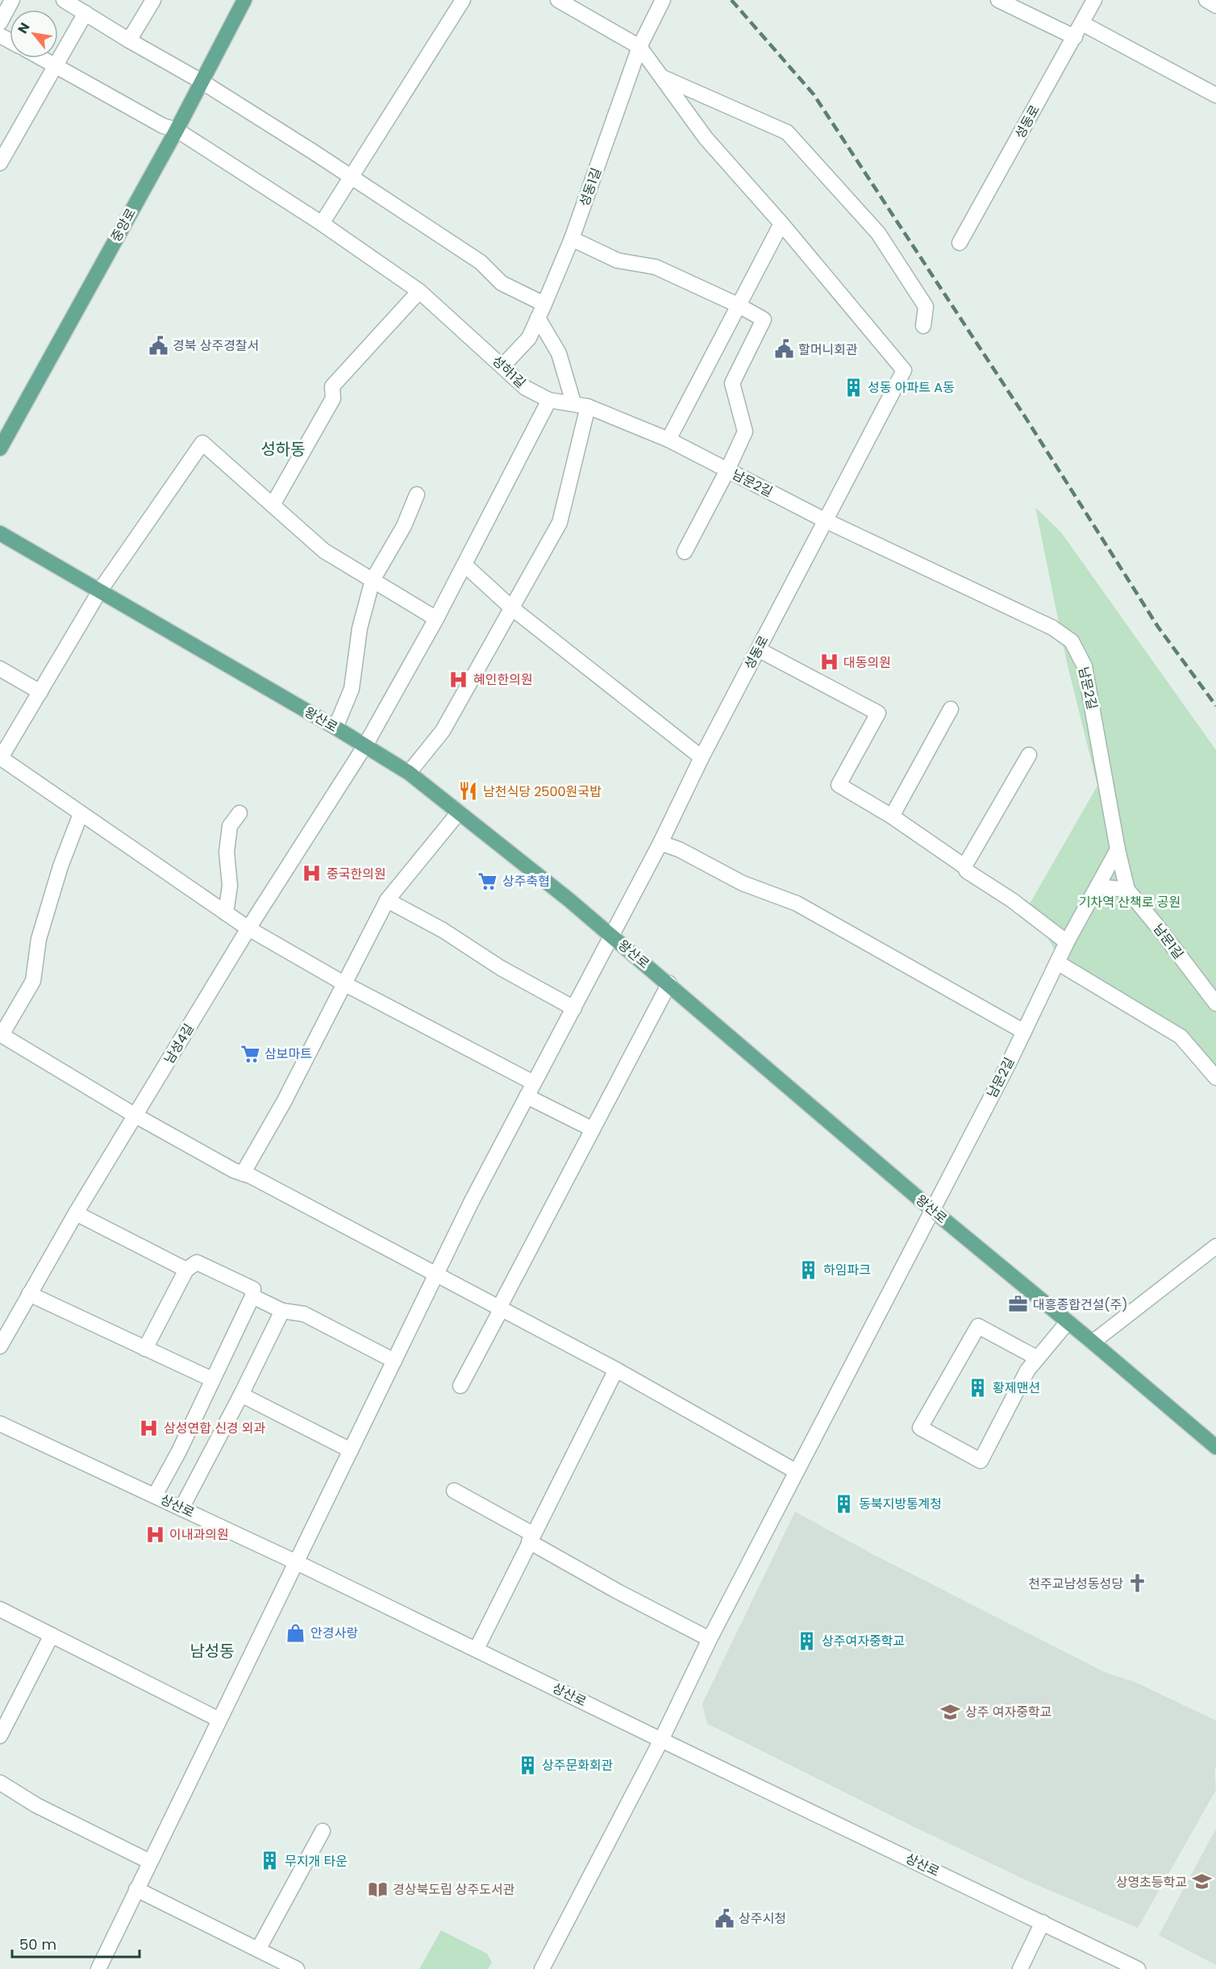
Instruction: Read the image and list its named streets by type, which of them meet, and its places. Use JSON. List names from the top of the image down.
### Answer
{
  "streets": {
    "main road": ["중앙로", "왕산로"],
    "street": [
      "성동로",
      "성동1길",
      "성하1길",
      "남문2길",
      "남문1길",
      "남성4길",
      "상산로"
    ]
  },
  "crossings": [
    ["성동로", "남문2길"],
    ["성동로", "왕산로"],
    ["성동로", "상산로"],
    ["성동1길", "성하1길"],
    ["중앙로", "성하1길"],
    ["성하1길", "남문2길"],
    ["남문2길", "왕산로"],
    ["남문2길", "남문1길"],
    ["남문2길", "상산로"],
    ["왕산로", "남성4길"]
  ],
  "districts": ["성하동", "남성동"],
  "parks": ["기차역 산책로 공원"],
  "places": {
    "public building": ["경북 상주경찰서", "할머니회관", "상주시청"],
    "building": [
      "성동 아파트 A동",
      "하임파크",
      "황제맨션",
      "동북지방통계청",
      "상주여자중학교",
      "상주문화회관",
      "무지개 타운"
    ],
    "hospital": [
      "대동의원",
      "혜인한의원",
      "중국한의원",
      "삼성연합 신경 외과",
      "이내과의원"
    ],
    "restaurant": ["남천식당 2500원국밥"],
    "supermarket": ["상주축협", "삼보마트"],
    "office": ["대흥종합건설(주)"],
    "church": ["천주교남성동성당"],
    "shop": ["안경사랑"],
    "school or university": ["상주 여자중학교", "상영초등학교"],
    "library": ["경상북도립 상주도서관"]
  },
  "scale_bar": "50 m",
  "north": "top left"
}
